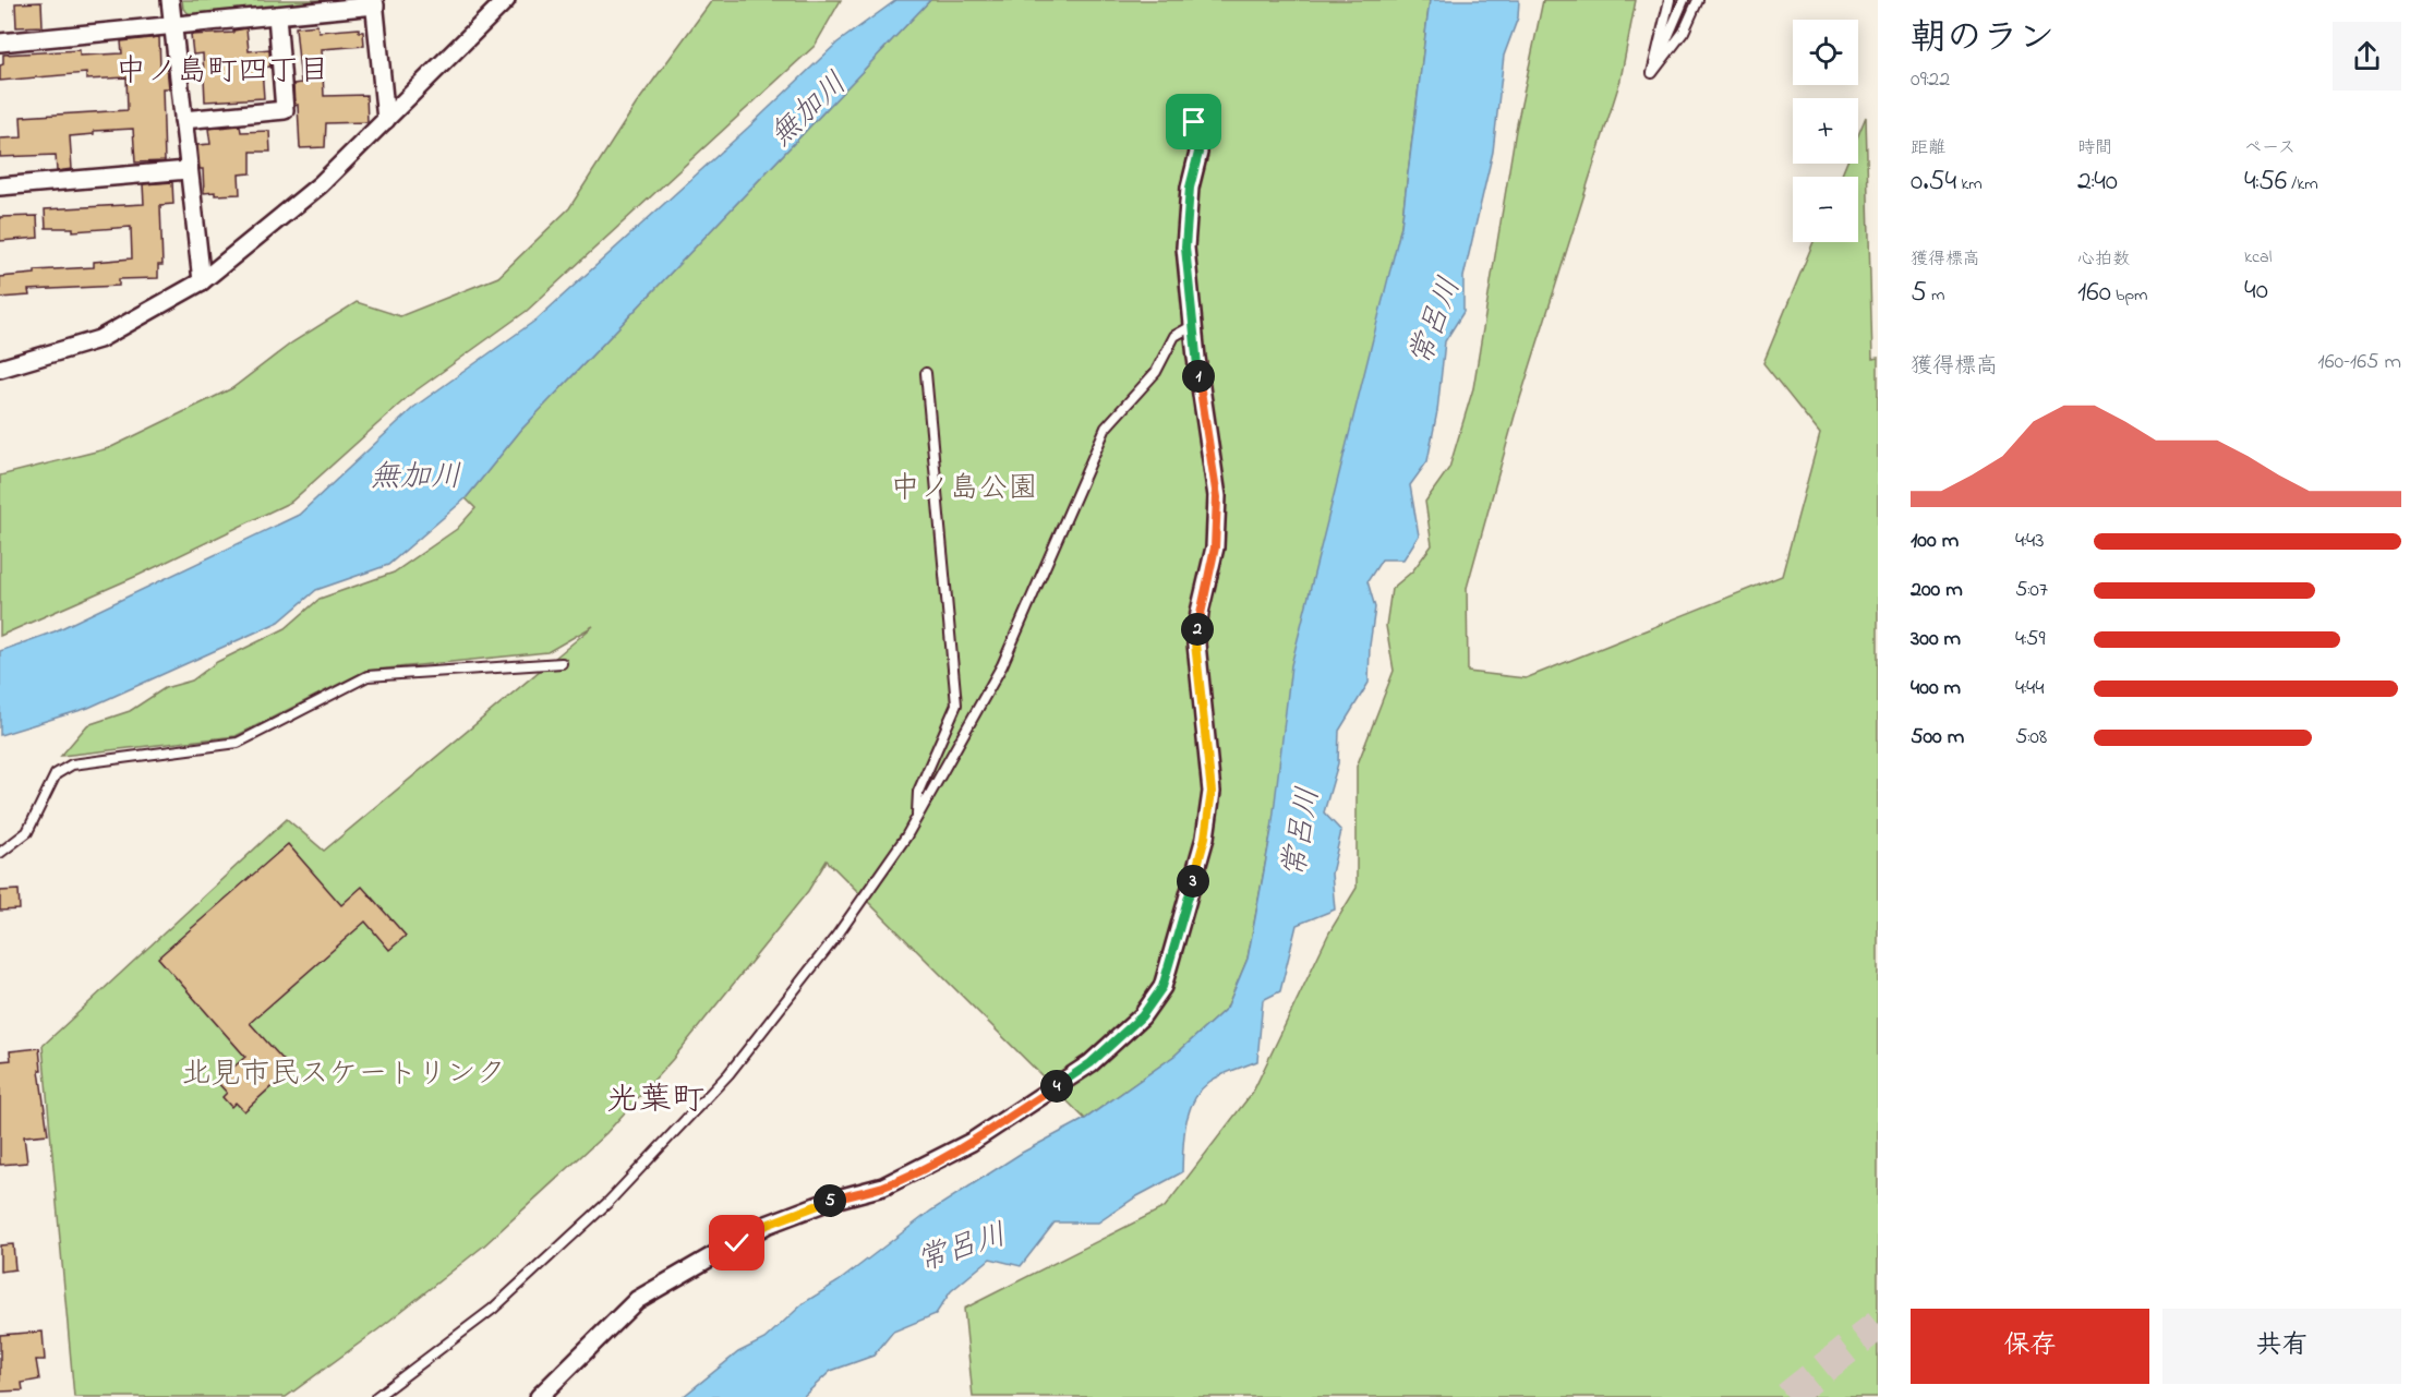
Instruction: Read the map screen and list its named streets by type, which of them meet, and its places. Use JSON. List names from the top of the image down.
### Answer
{
  "districts": ["中ノ島町四丁目", "光葉町"],
  "water": ["無加川", "常呂川"],
  "parks": ["中ノ島公園", "北見市民スケートリンク"],
  "page": {
    "heading": ["朝のラン", "09:22"],
    "map_buttons": ["+", "−"],
    "stats": [
      ["距離", "0.54 km"],
      ["時間", "2:40"],
      ["ペース", "4:56 /km"],
      ["獲得標高", "5 m"],
      ["心拍数", "160 bpm"],
      ["kcal", "40"]
    ],
    "chart": ["獲得標高", "160–165 m"],
    "pins": [
      "1",
      "2",
      "3",
      "4",
      "5"
    ],
    "list": [
      {
        "name": "100 m",
        "note": "4:43"
      },
      {
        "name": "200 m",
        "note": "5:07"
      },
      {
        "name": "300 m",
        "note": "4:59"
      },
      {
        "name": "400 m",
        "note": "4:44"
      },
      {
        "name": "500 m",
        "note": "5:08"
      }
    ],
    "buttons": ["保存", "共有"]
  }
}
